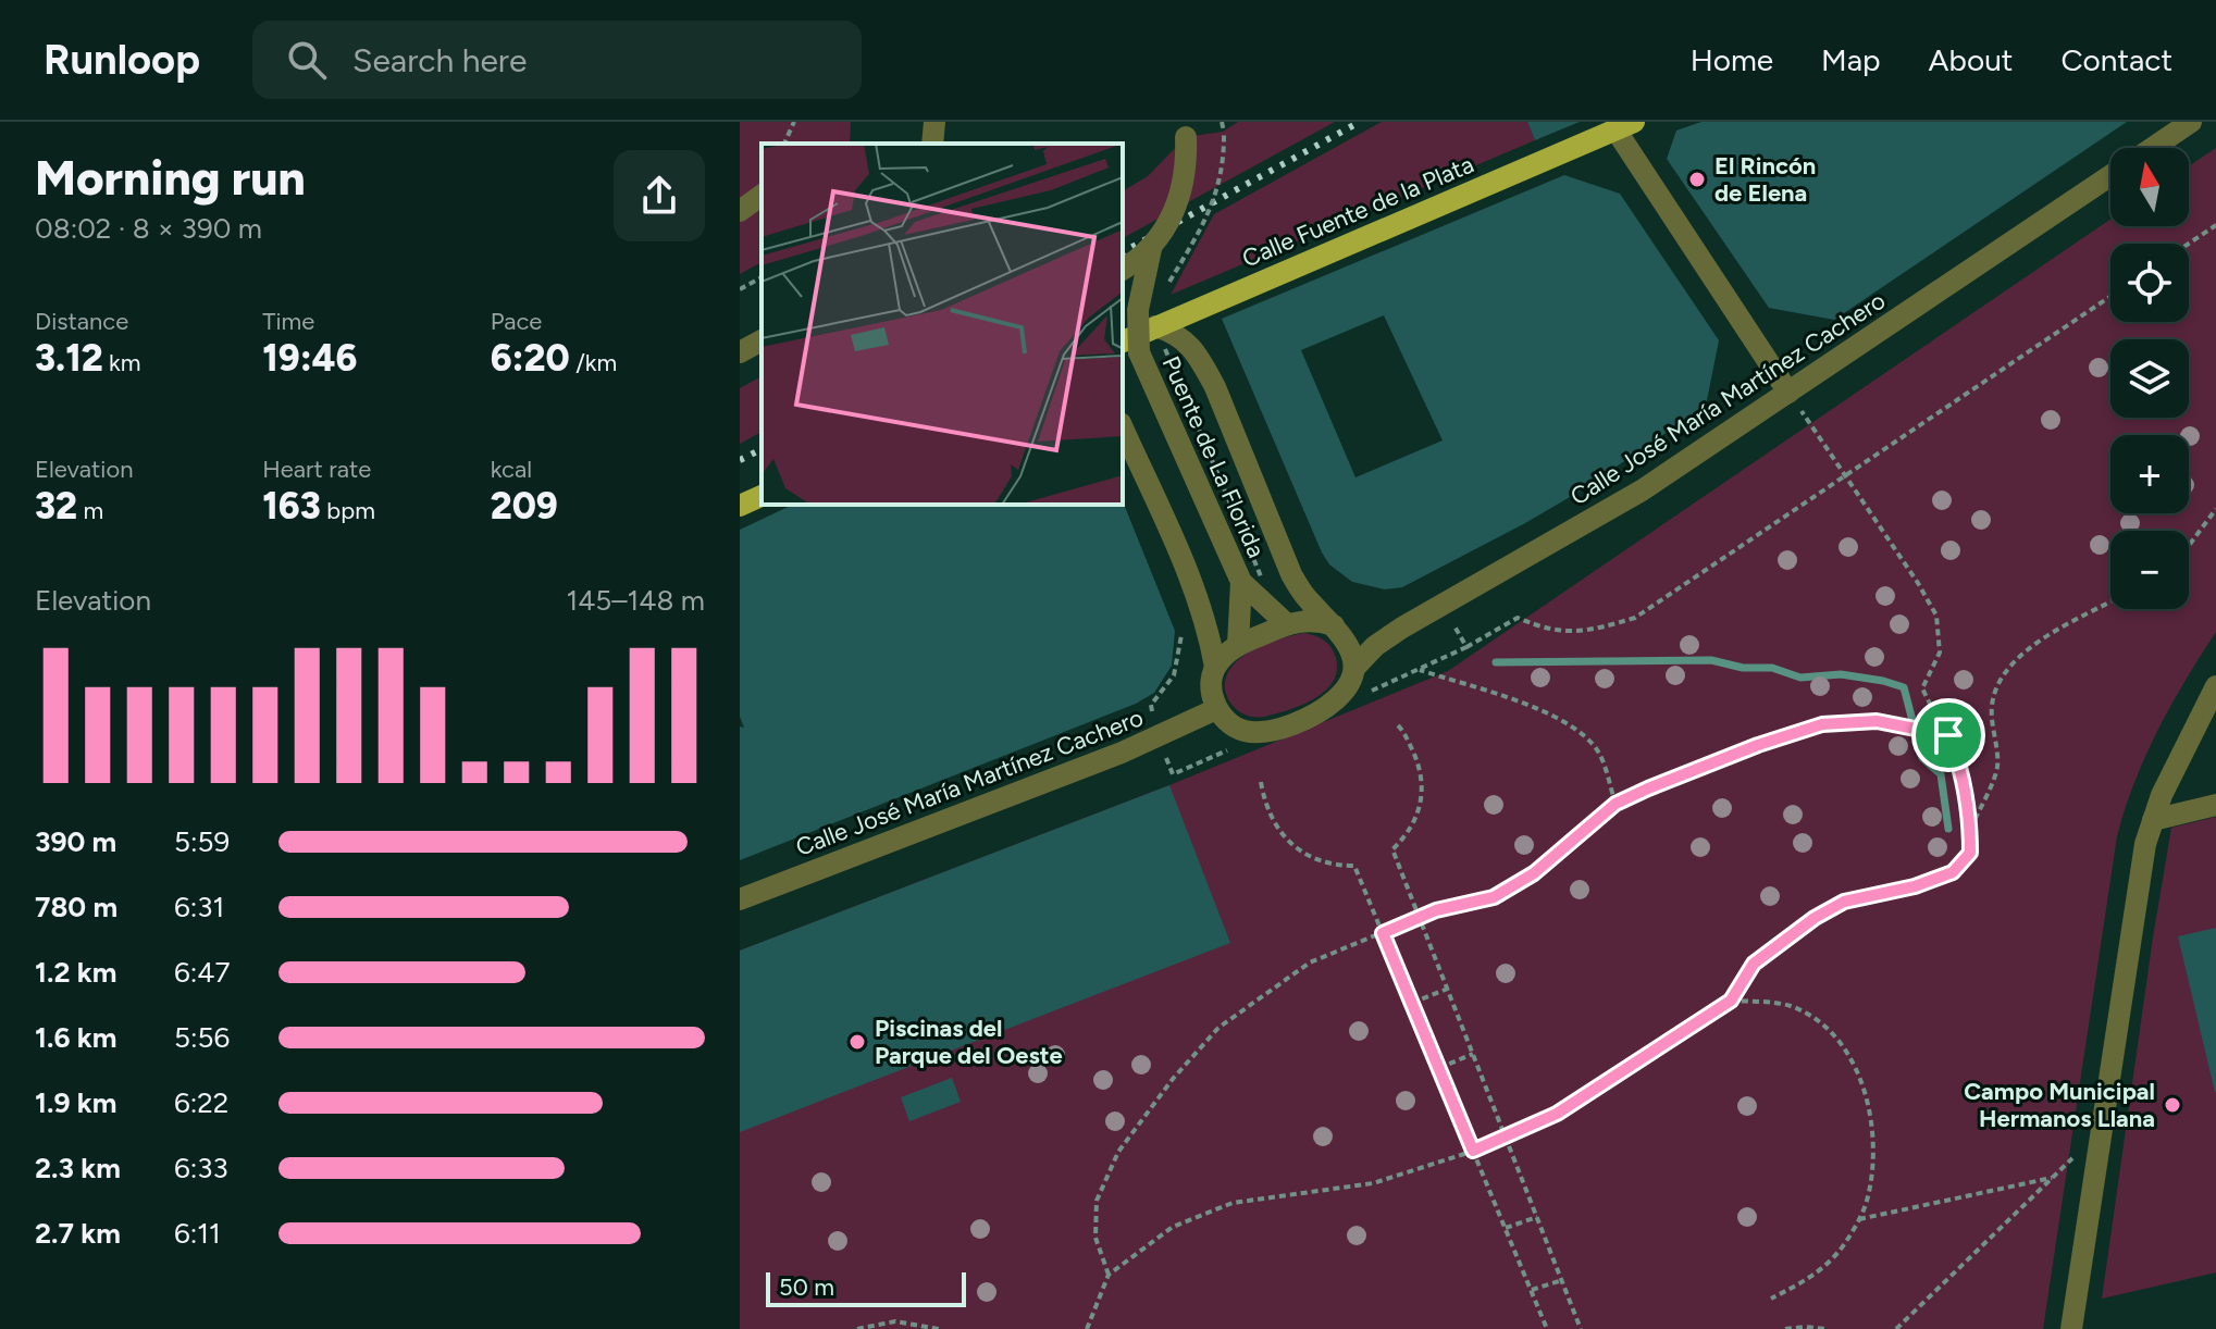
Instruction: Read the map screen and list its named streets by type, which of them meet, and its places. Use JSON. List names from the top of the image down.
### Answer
{
  "streets": {
    "main road": ["Calle Fuente de la Plata"],
    "street": ["Calle José María Martínez Cachero", "Puente de La Florida"]
  },
  "crossings": [
    ["Calle Fuente de la Plata", "Puente de La Florida"],
    ["Calle José María Martínez Cachero", "Puente de La Florida"]
  ],
  "places": ["El Rincón de Elena", "Piscinas del Parque del Oeste", "Campo Municipal Hermanos Llana"],
  "scale_bar": "50 m",
  "north": "top",
  "page": {
    "header": "Runloop",
    "search": "Search here",
    "nav": [
      "Home",
      "Map",
      "About",
      "Contact"
    ],
    "heading": ["Morning run", "08:02 · 8 × 390 m"],
    "map_buttons": ["+", "−"],
    "stats": [
      ["Distance", "3.12 km"],
      ["Time", "19:46"],
      ["Pace", "6:20 /km"],
      ["Elevation", "32 m"],
      ["Heart rate", "163 bpm"],
      ["kcal", "209"]
    ],
    "chart": ["Elevation", "145–148 m"],
    "list": [
      {
        "name": "390 m",
        "note": "5:59"
      },
      {
        "name": "780 m",
        "note": "6:31"
      },
      {
        "name": "1.2 km",
        "note": "6:47"
      },
      {
        "name": "1.6 km",
        "note": "5:56"
      },
      {
        "name": "1.9 km",
        "note": "6:22"
      },
      {
        "name": "2.3 km",
        "note": "6:33"
      },
      {
        "name": "2.7 km",
        "note": "6:11"
      }
    ],
    "scale": "50 m"
  }
}
